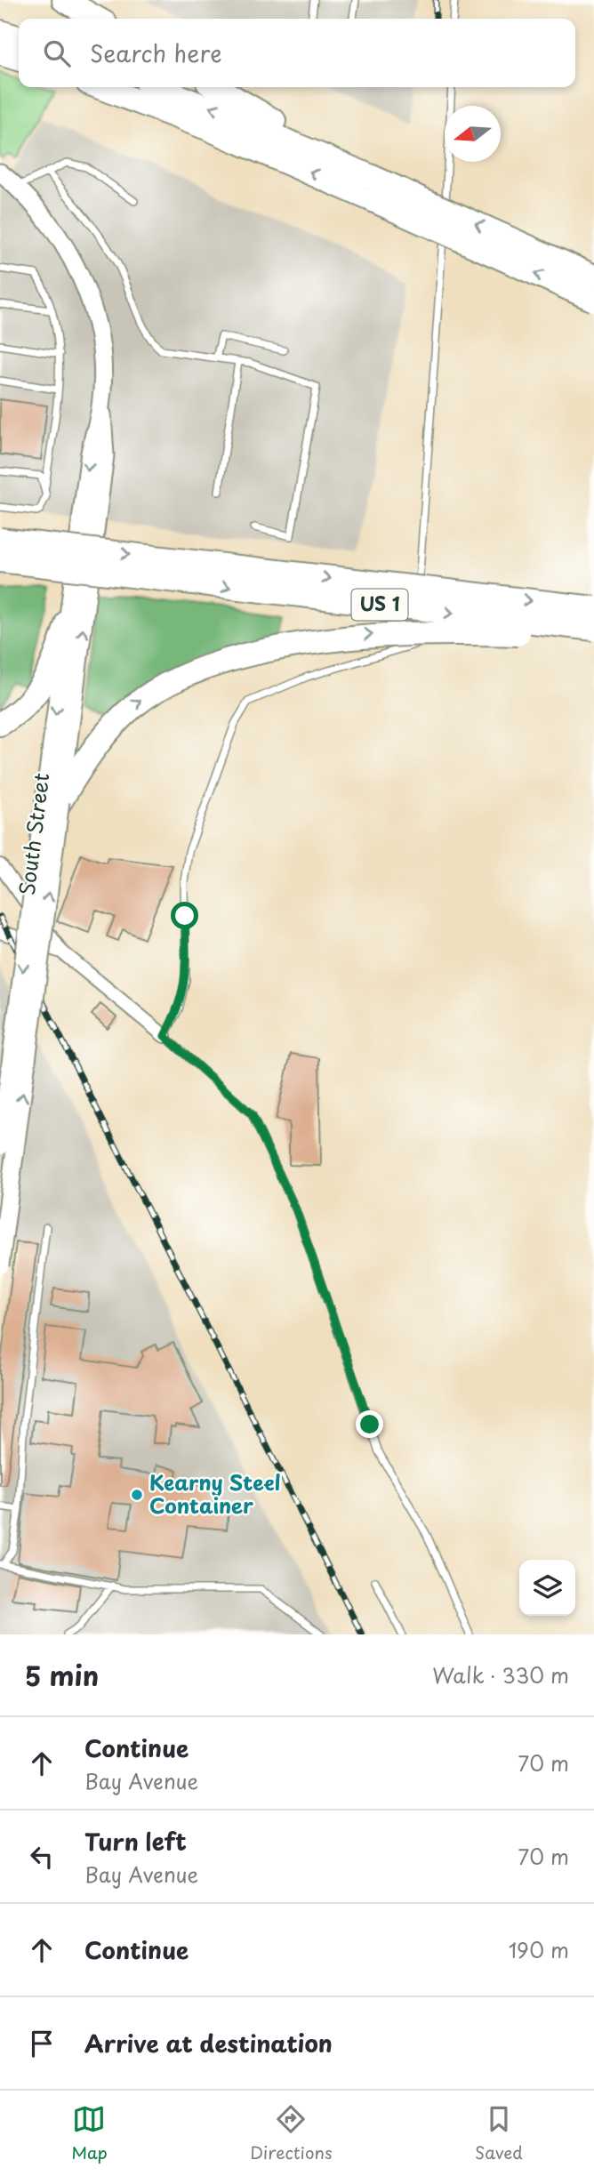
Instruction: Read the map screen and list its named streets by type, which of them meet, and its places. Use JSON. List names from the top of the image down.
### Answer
{
  "streets": {
    "highway": ["US 1"],
    "main road": ["South Street"]
  },
  "places": ["Kearny Steel Container"],
  "north": "left",
  "page": {
    "search": "Search here",
    "heading": ["5 min", "Walk · 330 m"],
    "list": [
      ["Continue", "Bay Avenue", "70 m"],
      ["Turn left", "Bay Avenue", "70 m"],
      ["Continue", "190 m"],
      "Arrive at destination"
    ],
    "nav": ["Map", "Directions", "Saved"]
  }
}
